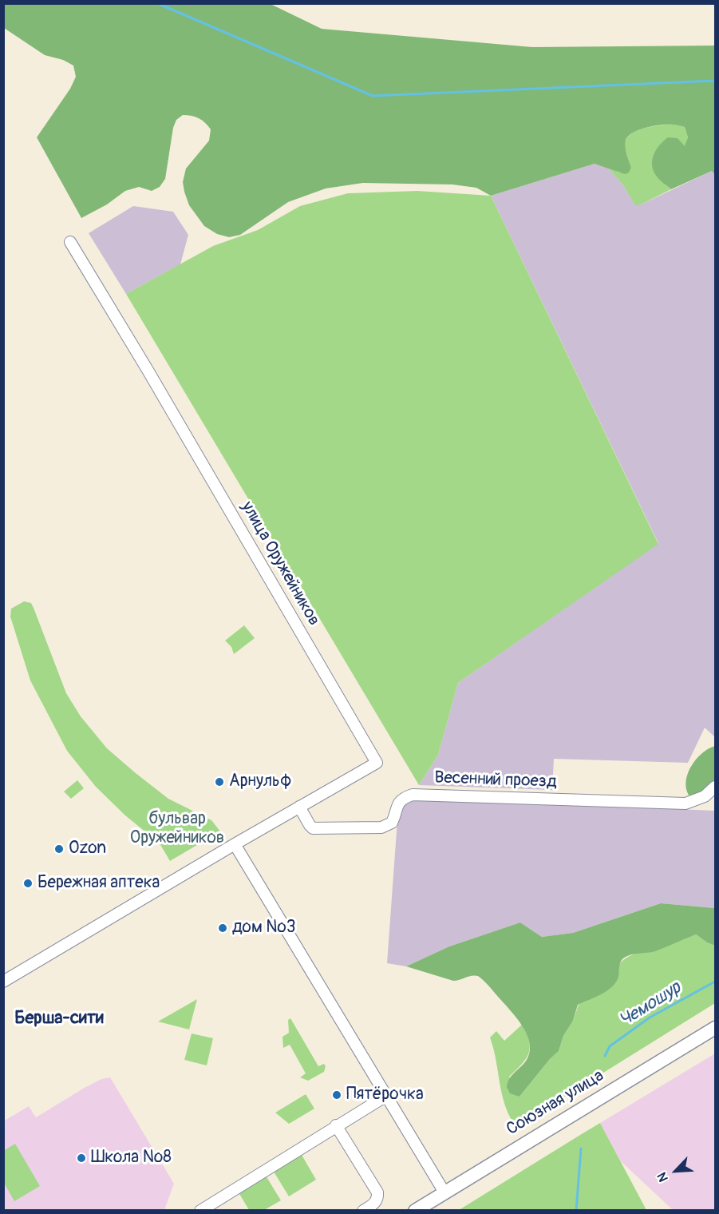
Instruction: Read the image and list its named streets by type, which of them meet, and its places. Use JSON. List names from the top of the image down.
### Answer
{
  "streets": {
    "main road": ["Союзная улица"],
    "street": ["улица Оружейников", "Весенний проезд"]
  },
  "crossings": [
    ["улица Оружейников", "Весенний проезд"]
  ],
  "districts": ["Берша-сити"],
  "water": ["Чемошур"],
  "parks": ["бульвар Оружейников"],
  "places": [
    "Арнульф",
    "Ozon",
    "Бережная аптека",
    "дом №3",
    "Пятёрочка",
    "Школа №8"
  ],
  "north": "bottom left"
}
